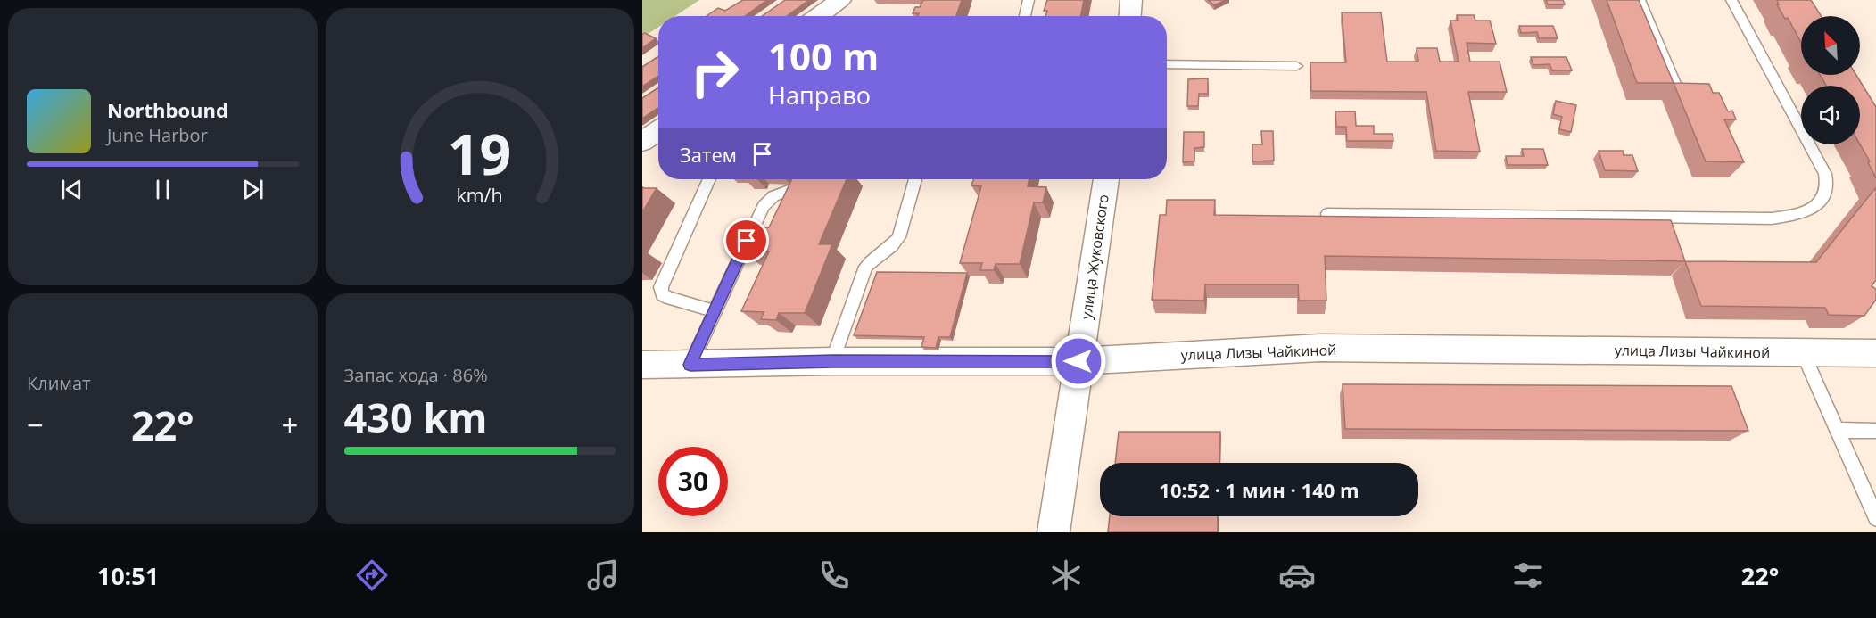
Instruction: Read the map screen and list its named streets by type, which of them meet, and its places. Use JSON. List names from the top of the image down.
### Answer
{
  "streets": {
    "street": ["улица Жуковского", "улица Лизы Чайкиной"]
  },
  "crossings": [
    ["улица Жуковского", "улица Лизы Чайкиной"]
  ],
  "north": "top left",
  "page": {
    "turn": ["100 m", "Направо"],
    "song": ["Northbound", "June Harbor"],
    "then": "Затем",
    "tile": [
      "Климат",
      ["Запас хода · 86%", "430 km"]
    ],
    "heat": ["−", "22°", "+"],
    "limit": "30",
    "trip": "10:52 · 1 мин · 140 m",
    "tabs": ["10:51", "22°"],
    "gauge": ["19", "km/h"]
  }
}
